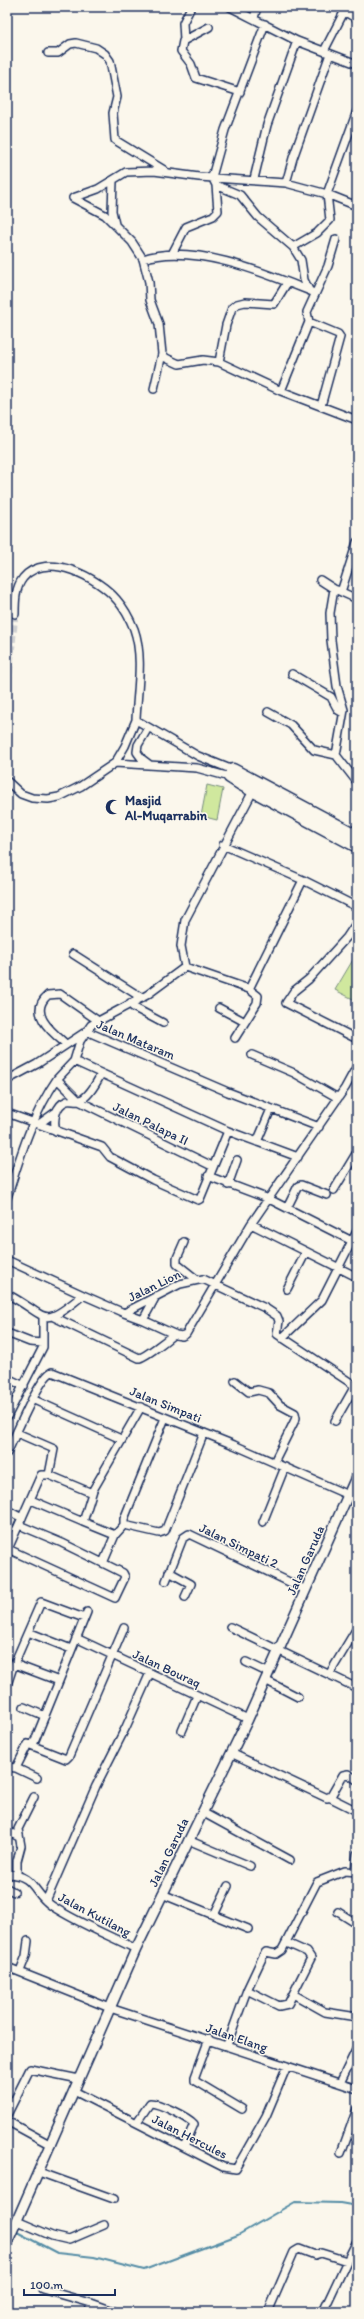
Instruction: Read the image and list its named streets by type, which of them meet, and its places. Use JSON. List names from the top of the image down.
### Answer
{
  "streets": {
    "street": [
      "Jalan Mataram",
      "Jalan Palapa II",
      "Jalan Lion",
      "Jalan Simpati",
      "Jalan Simpati 2",
      "Jalan Garuda",
      "Jalan Bouraq",
      "Jalan Kutilang",
      "Jalan Elang",
      "Jalan Hercules"
    ]
  },
  "crossings": [
    ["Jalan Simpati", "Jalan Garuda"],
    ["Jalan Simpati 2", "Jalan Garuda"],
    ["Jalan Garuda", "Jalan Bouraq"],
    ["Jalan Garuda", "Jalan Kutilang"],
    ["Jalan Garuda", "Jalan Elang"],
    ["Jalan Garuda", "Jalan Hercules"],
    ["Jalan Elang", "Jalan Hercules"]
  ],
  "places": {
    "mosque": ["Masjid Al-Muqarrabin"]
  },
  "scale_bar": "100 m"
}
